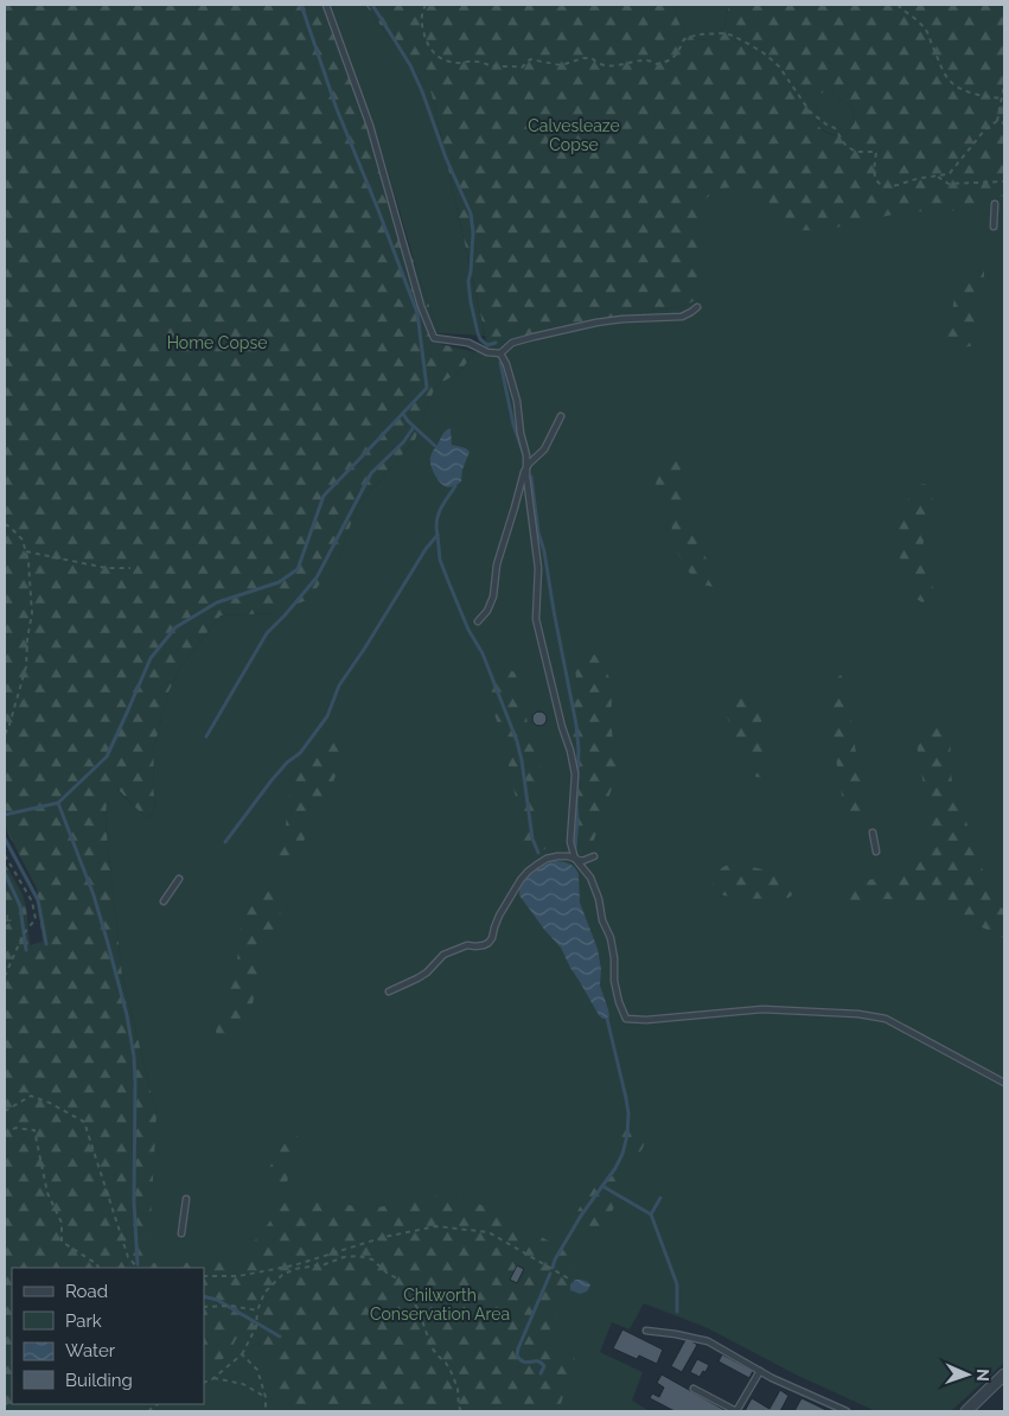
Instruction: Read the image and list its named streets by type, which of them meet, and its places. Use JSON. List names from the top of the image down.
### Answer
{
  "parks": ["Calvesleaze Copse", "Home Copse", "Chilworth Conservation Area"],
  "legend": [
    "Road",
    "Park",
    "Water",
    "Building"
  ],
  "north": "right"
}
